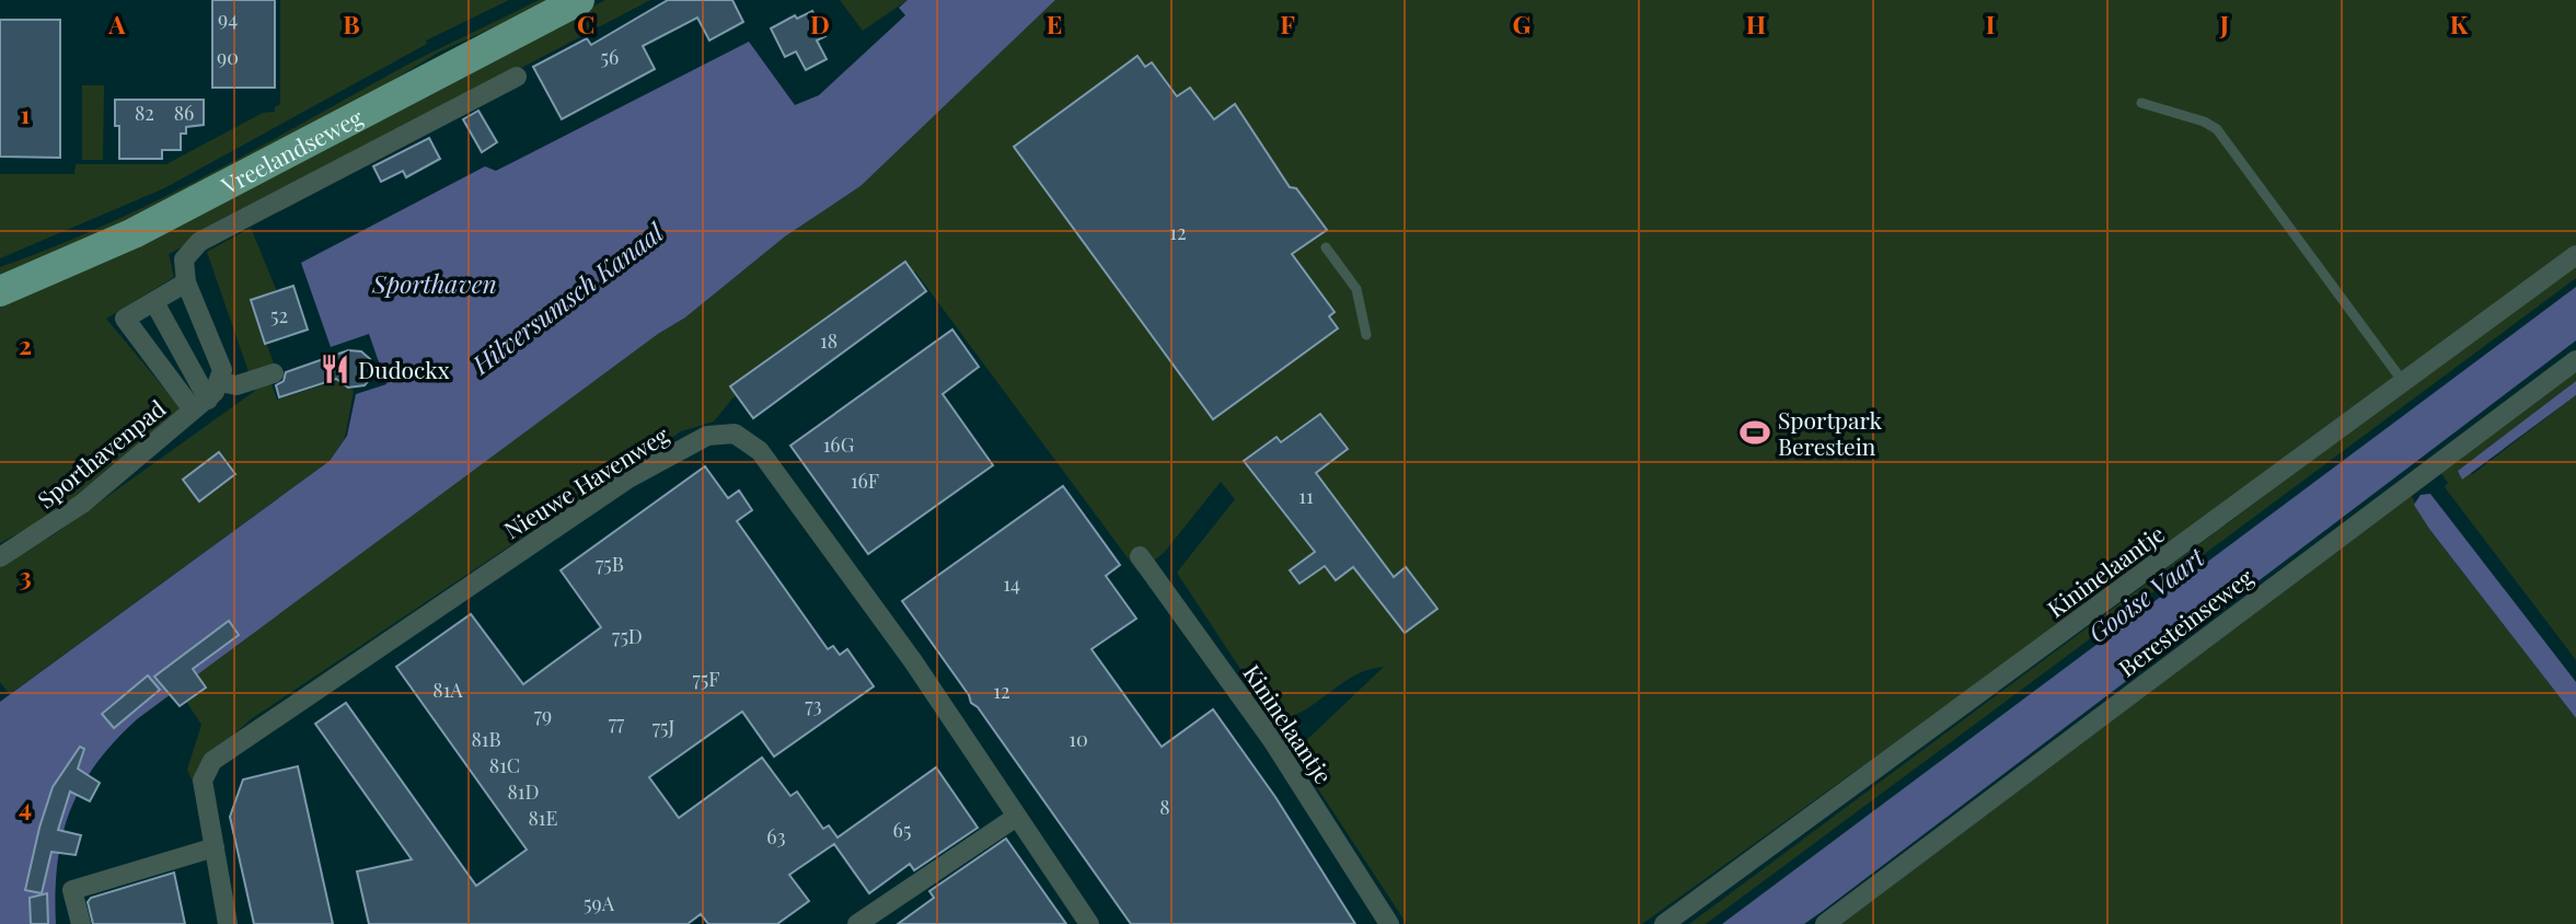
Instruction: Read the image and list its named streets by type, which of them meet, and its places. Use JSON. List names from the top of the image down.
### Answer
{
  "streets": {
    "main road": ["Vreelandseweg"],
    "street": [
      "Sporthavenpad",
      "Nieuwe Havenweg",
      "Kininelaantje",
      "Beresteinseweg"
    ]
  },
  "water": ["Sporthaven", "Hilversumsch Kanaal", "Gooise Vaart"],
  "places": {
    "restaurant": ["Dudockx"],
    "sports": ["Sportpark Berestein"]
  },
  "house_numbers": [
    "94",
    "90",
    "56",
    "82",
    "86",
    "12",
    "52",
    "18",
    "16G",
    "16F",
    "11",
    "75B",
    "14",
    "75D",
    "75F",
    "81A",
    "12",
    "73",
    "79",
    "77",
    "75J",
    "81B",
    "10",
    "81C",
    "81D",
    "8",
    "81E",
    "65",
    "63",
    "59A"
  ],
  "grid": {
    "columns": [
      "A",
      "B",
      "C",
      "D",
      "E",
      "F",
      "G",
      "H",
      "I",
      "J",
      "K"
    ],
    "rows": [
      "1",
      "2",
      "3",
      "4"
    ]
  }
}
